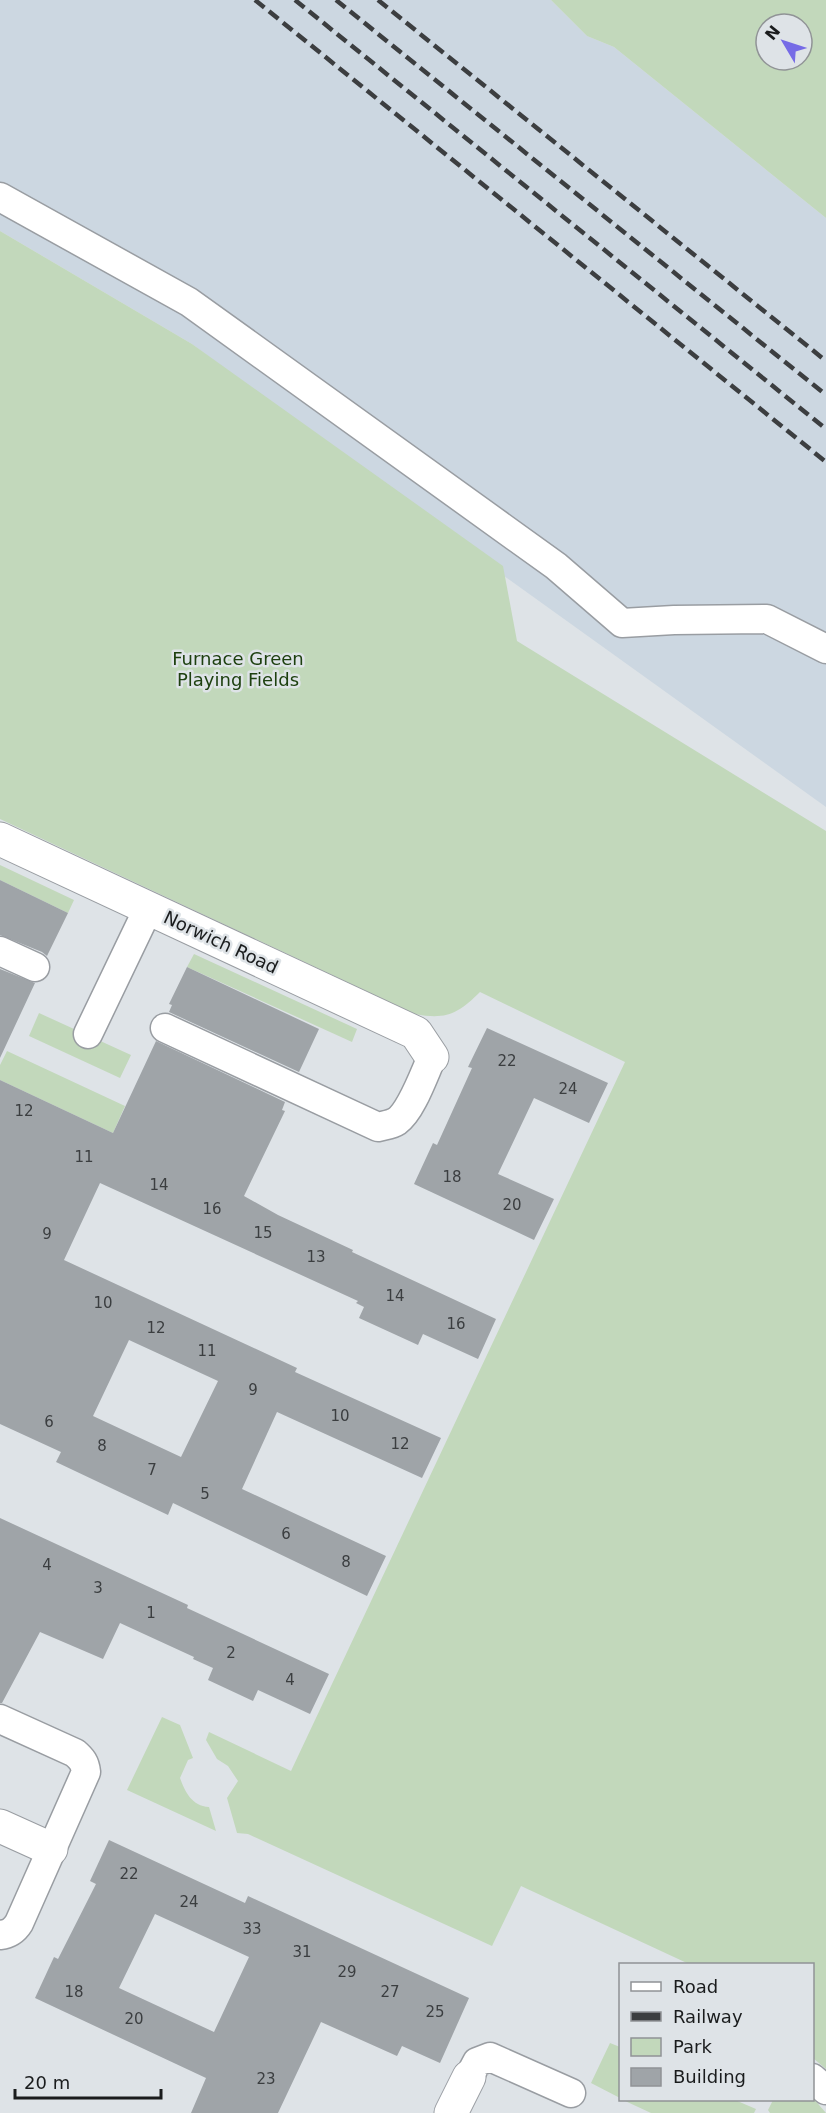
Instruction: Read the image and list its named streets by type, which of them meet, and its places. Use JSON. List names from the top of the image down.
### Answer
{
  "streets": {
    "street": ["Norwich Road"]
  },
  "parks": ["Furnace Green Playing Fields"],
  "house_numbers": [
    "22",
    "24",
    "12",
    "11",
    "18",
    "14",
    "20",
    "16",
    "15",
    "9",
    "13",
    "14",
    "10",
    "16",
    "12",
    "11",
    "9",
    "10",
    "6",
    "12",
    "8",
    "7",
    "5",
    "6",
    "8",
    "4",
    "3",
    "1",
    "2",
    "4",
    "22",
    "24",
    "33",
    "31",
    "29",
    "18",
    "27",
    "25",
    "20",
    "23"
  ],
  "legend": [
    "Road",
    "Railway",
    "Park",
    "Building"
  ],
  "scale_bar": "20 m",
  "north": "top left"
}
